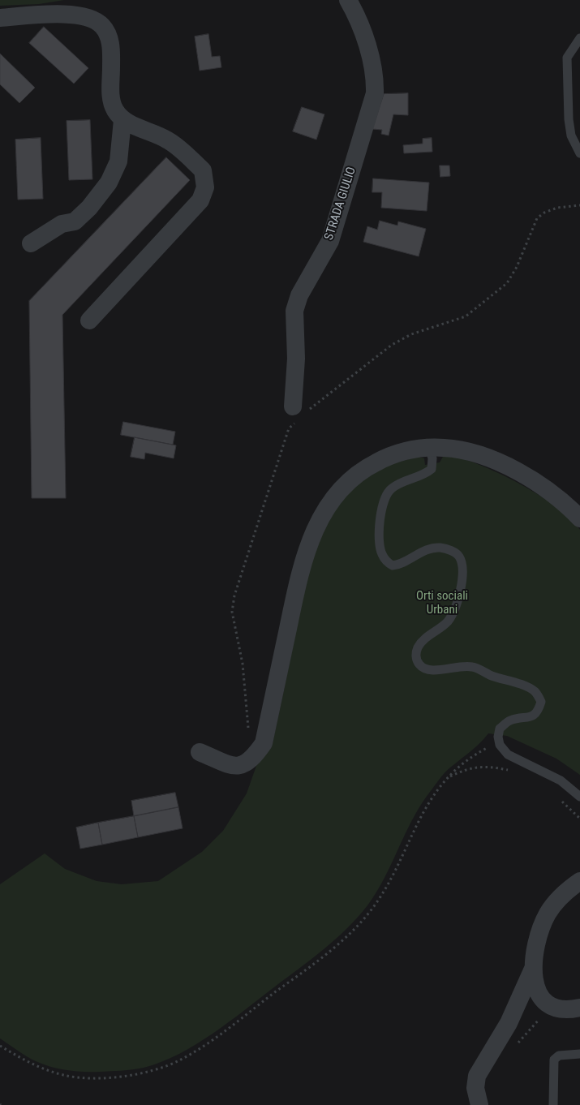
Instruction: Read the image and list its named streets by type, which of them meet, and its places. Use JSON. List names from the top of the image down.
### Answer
{
  "streets": {
    "street": ["STRADA GIULIO"]
  },
  "parks": ["Orti sociali Urbani"]
}
